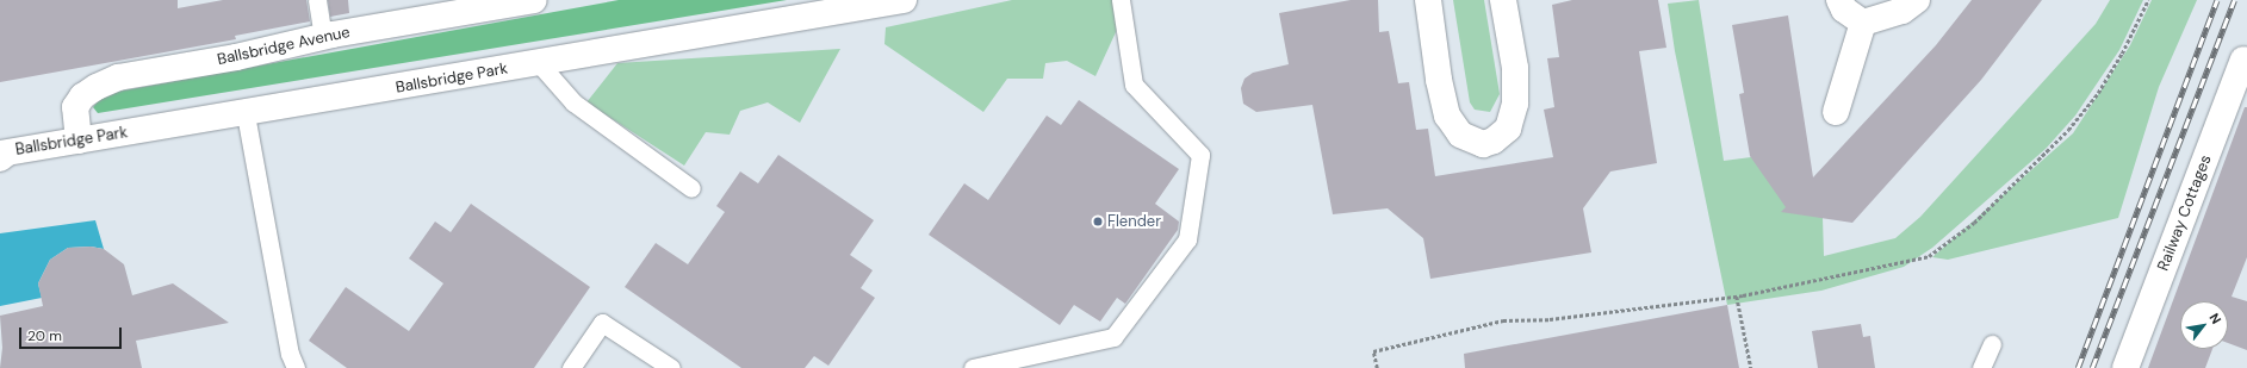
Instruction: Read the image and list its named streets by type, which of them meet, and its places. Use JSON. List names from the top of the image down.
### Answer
{
  "streets": {
    "street": ["Ballsbridge Avenue", "Ballsbridge Park", "Railway Cottages"]
  },
  "crossings": [
    ["Ballsbridge Avenue", "Ballsbridge Park"]
  ],
  "places": ["Flender"],
  "scale_bar": "20 m",
  "north": "top right"
}
